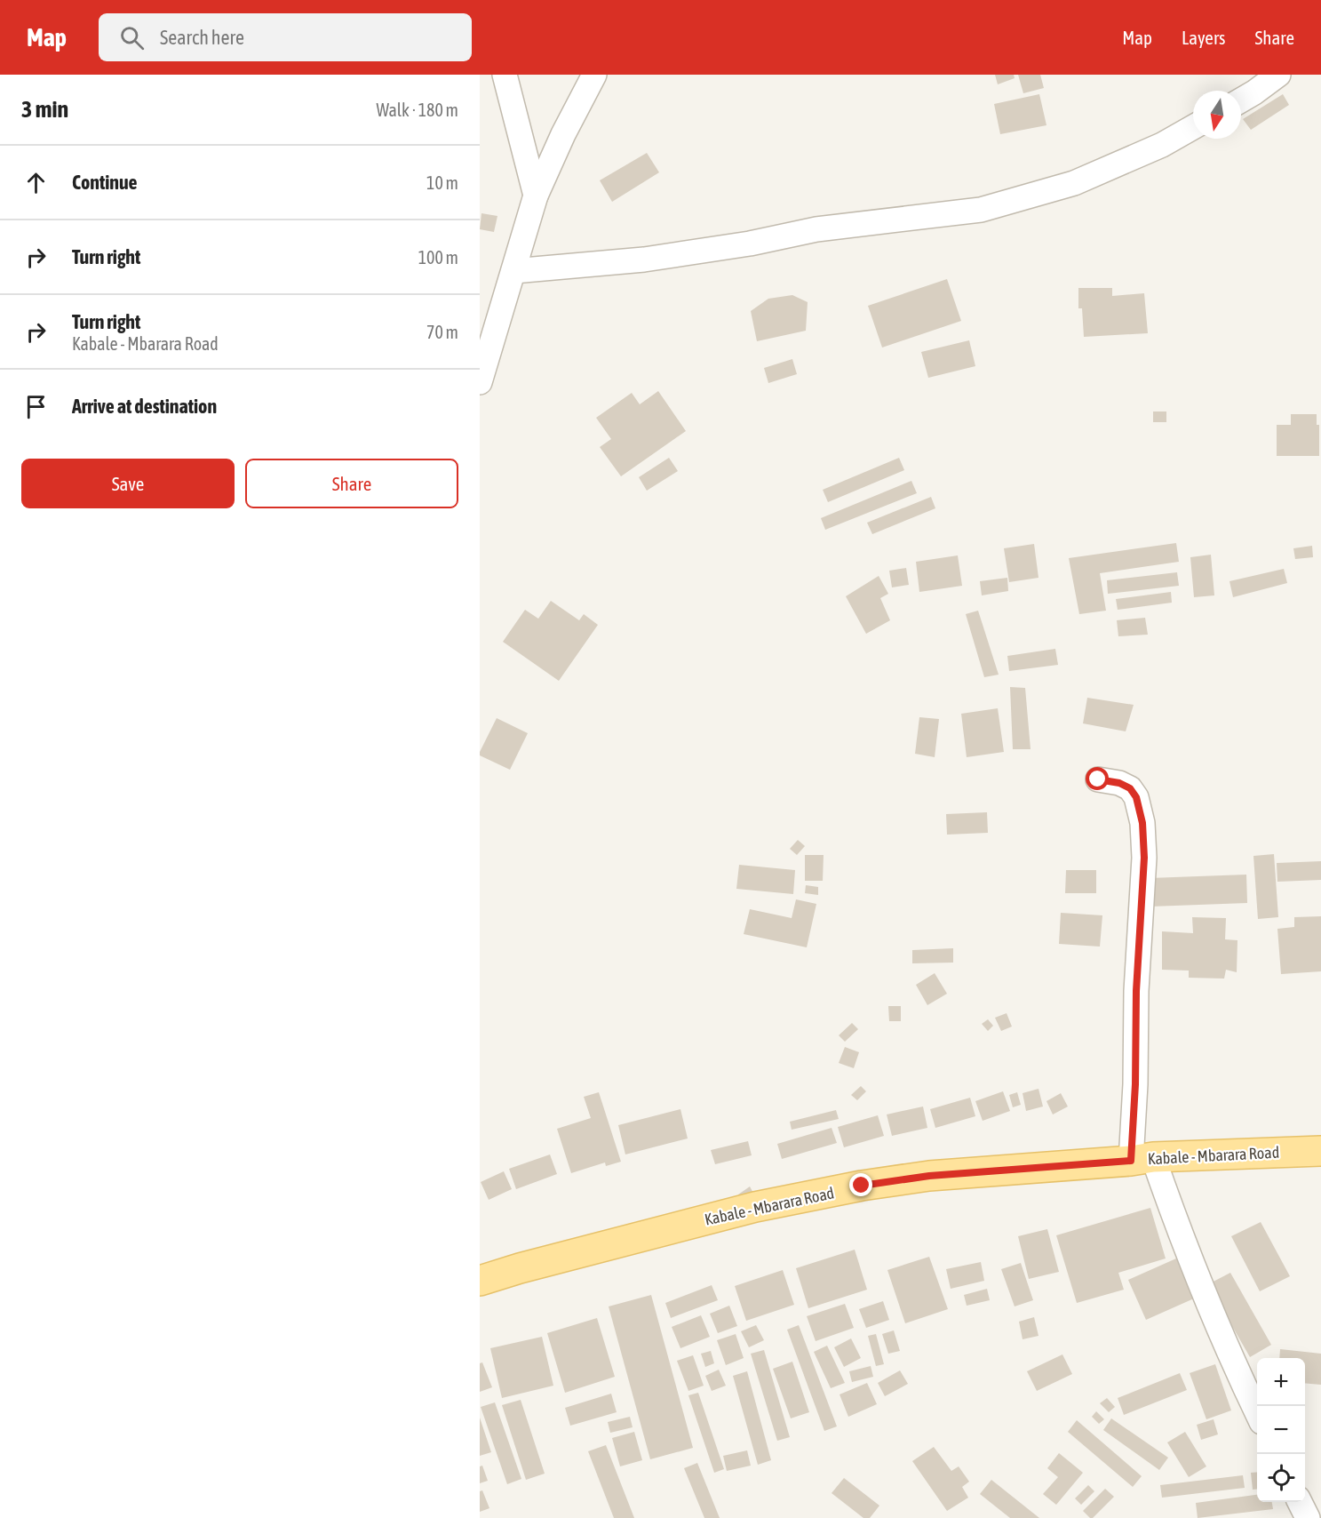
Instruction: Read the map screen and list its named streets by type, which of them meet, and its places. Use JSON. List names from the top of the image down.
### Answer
{
  "streets": {
    "main road": ["Kabale - Mbarara Road"]
  },
  "north": "bottom",
  "page": {
    "header": "Map",
    "search": "Search here",
    "nav": ["Map", "Layers", "Share"],
    "heading": ["3 min", "Walk · 180 m"],
    "list": [
      ["Continue", "10 m"],
      ["Turn right", "100 m"],
      ["Turn right", "Kabale - Mbarara Road", "70 m"],
      "Arrive at destination"
    ],
    "buttons": ["Save", "Share"],
    "map_buttons": ["+", "−"]
  }
}
